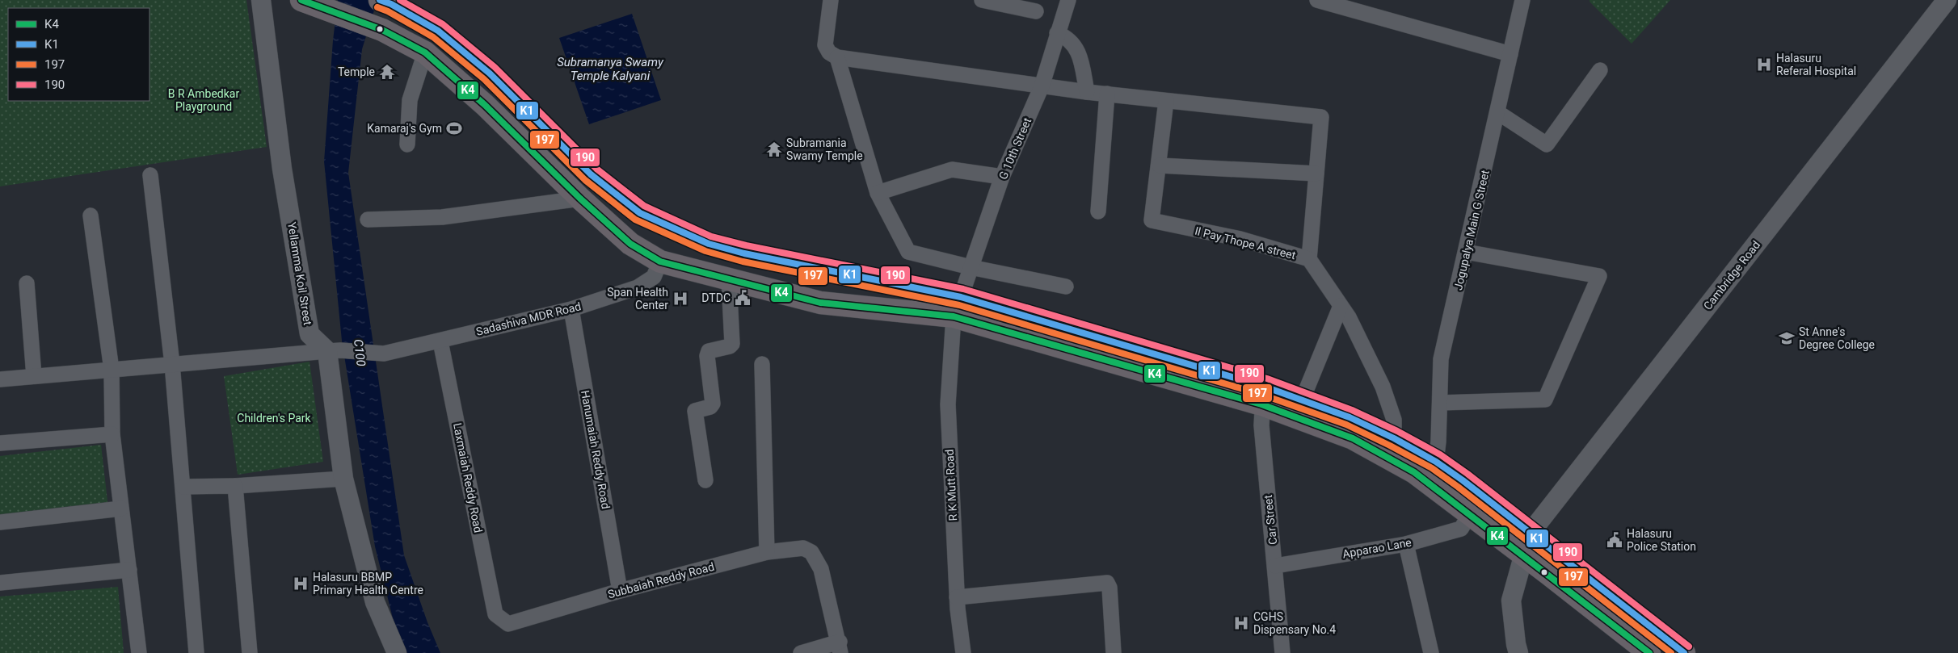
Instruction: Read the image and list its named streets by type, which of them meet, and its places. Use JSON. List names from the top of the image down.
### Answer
{
  "streets": {
    "street": [
      "G 10th Street",
      "Jogupalya Main G Street",
      "Il Pay Thope A street",
      "Yellamma Koil Street",
      "Cambridge Road",
      "Sadashiva MDR Road",
      "Hanumaiah Reddy Road",
      "Laxmaiah Reddy Road",
      "R K Mutt Road",
      "Car Street",
      "Apparao Lane",
      "Subbaiah Reddy Road"
    ]
  },
  "crossings": [
    ["G 10th Street", "R K Mutt Road"],
    ["Yellamma Koil Street", "Sadashiva MDR Road"],
    ["Sadashiva MDR Road", "Hanumaiah Reddy Road"],
    ["Sadashiva MDR Road", "Laxmaiah Reddy Road"],
    ["Hanumaiah Reddy Road", "Subbaiah Reddy Road"],
    ["Laxmaiah Reddy Road", "Subbaiah Reddy Road"],
    ["Car Street", "Apparao Lane"]
  ],
  "water": ["Subramanya Swamy Temple Kalyani", "C100"],
  "parks": ["B R Ambedkar Playground", "Children's Park"],
  "places": {
    "hospital": [
      "Halasuru Referal Hospital",
      "Span Health Center",
      "Halasuru BBMP Primary Health Centre",
      "CGHS Dispensary No.4"
    ],
    "temple": ["Temple", "Subramania Swamy Temple"],
    "sports": ["Kamaraj's Gym"],
    "public building": ["DTDC", "Halasuru Police Station"],
    "school or university": ["St Anne's Degree College"]
  },
  "lines": [
    "transit line K4",
    "transit line K1",
    "transit line 190",
    "transit line 197"
  ],
  "legend": [
    "K4",
    "K1",
    "197",
    "190"
  ]
}
